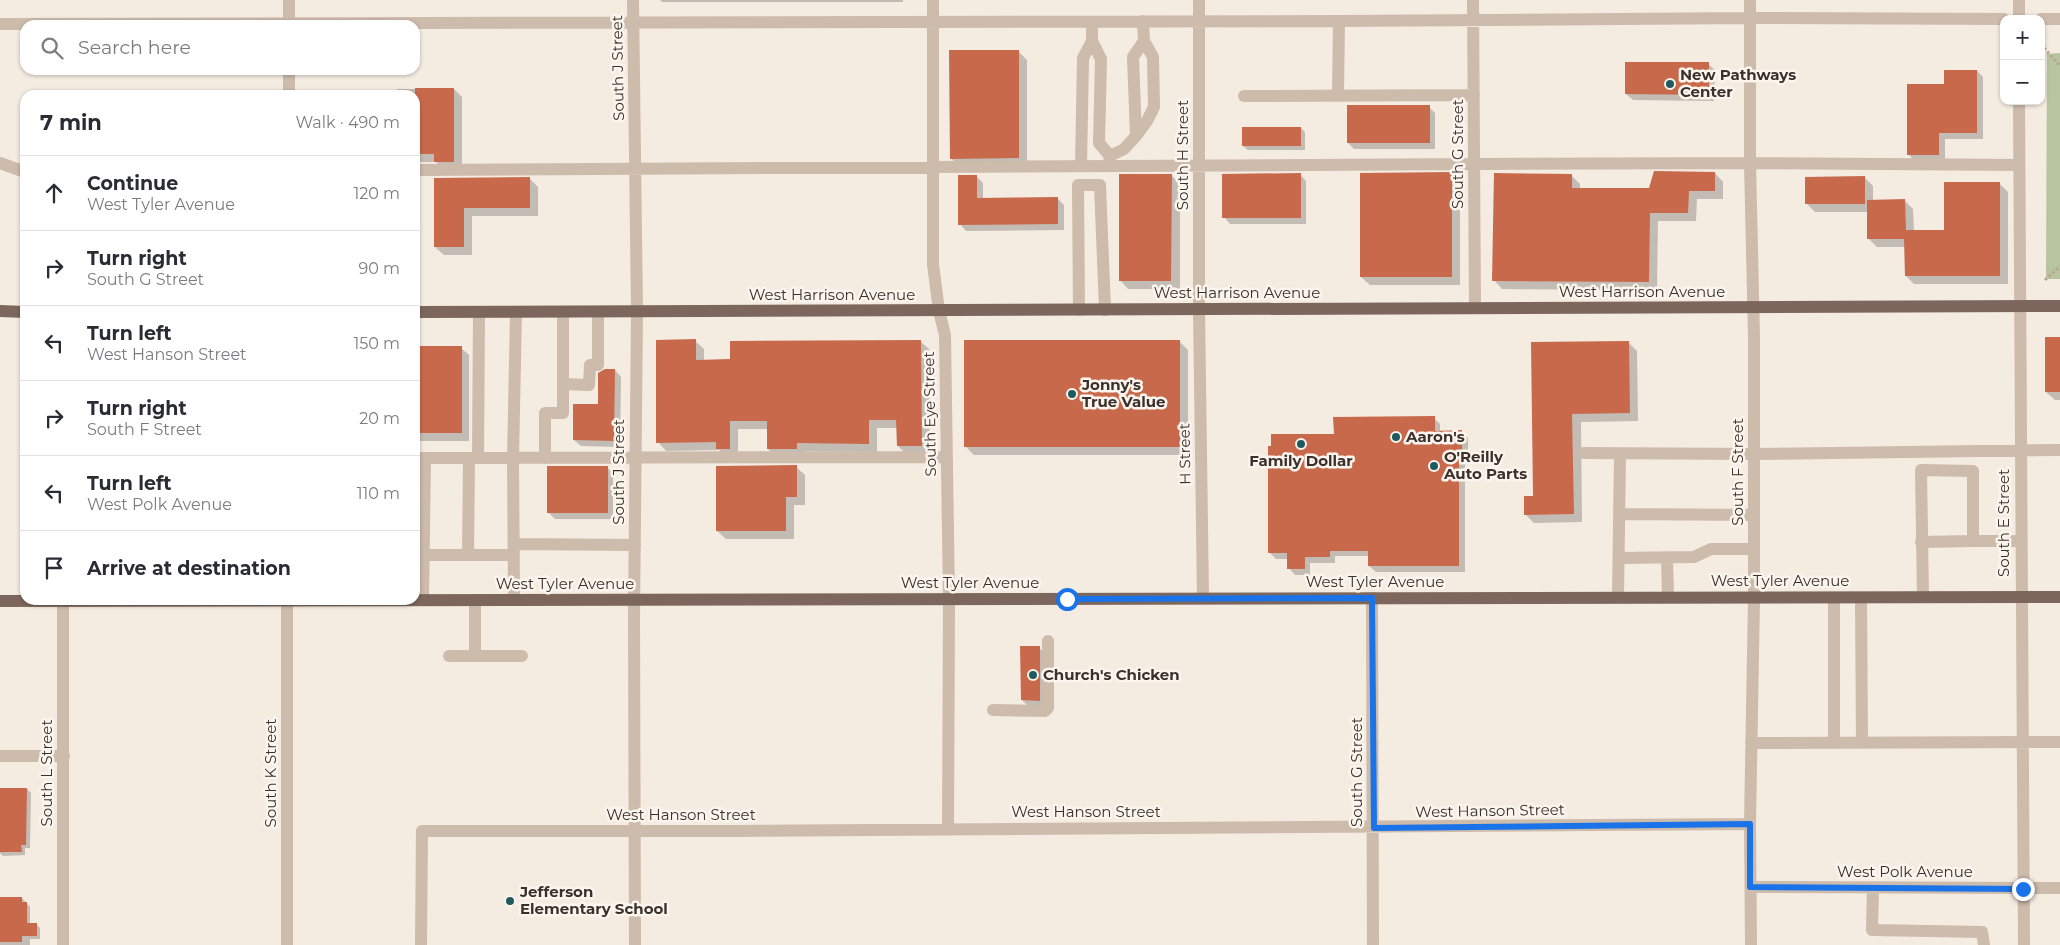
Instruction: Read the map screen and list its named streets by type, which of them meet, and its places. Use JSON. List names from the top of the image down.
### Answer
{
  "streets": {
    "main road": ["West Harrison Avenue", "West Tyler Avenue"],
    "street": [
      "South J Street",
      "South G Street",
      "South H Street",
      "South Eye Street",
      "H Street",
      "South F Street",
      "South E Street",
      "South L Street",
      "South K Street",
      "West Hanson Street",
      "West Polk Avenue"
    ]
  },
  "crossings": [
    ["South J Street", "West Harrison Avenue"],
    ["South J Street", "West Tyler Avenue"],
    ["South J Street", "West Hanson Street"],
    ["South G Street", "West Harrison Avenue"],
    ["South G Street", "West Tyler Avenue"],
    ["South G Street", "West Hanson Street"],
    ["South H Street", "West Harrison Avenue"],
    ["South H Street", "H Street"],
    ["West Harrison Avenue", "South Eye Street"],
    ["West Harrison Avenue", "H Street"],
    ["West Harrison Avenue", "South F Street"],
    ["West Harrison Avenue", "South E Street"],
    ["South Eye Street", "West Tyler Avenue"],
    ["South Eye Street", "West Hanson Street"],
    ["H Street", "West Tyler Avenue"],
    ["South F Street", "West Tyler Avenue"],
    ["South F Street", "West Hanson Street"],
    ["South F Street", "West Polk Avenue"],
    ["South E Street", "West Tyler Avenue"],
    ["South E Street", "West Polk Avenue"]
  ],
  "places": [
    "New Pathways Center",
    "Jonny's True Value",
    "Aaron's",
    "Family Dollar",
    "O'Reilly Auto Parts",
    "Church's Chicken",
    "Jefferson Elementary School"
  ],
  "page": {
    "map_buttons": ["+", "−"],
    "search": "Search here",
    "heading": ["7 min", "Walk · 490 m"],
    "list": [
      ["Continue", "West Tyler Avenue", "120 m"],
      ["Turn right", "South G Street", "90 m"],
      ["Turn left", "West Hanson Street", "150 m"],
      ["Turn right", "South F Street", "20 m"],
      ["Turn left", "West Polk Avenue", "110 m"],
      "Arrive at destination"
    ]
  }
}
